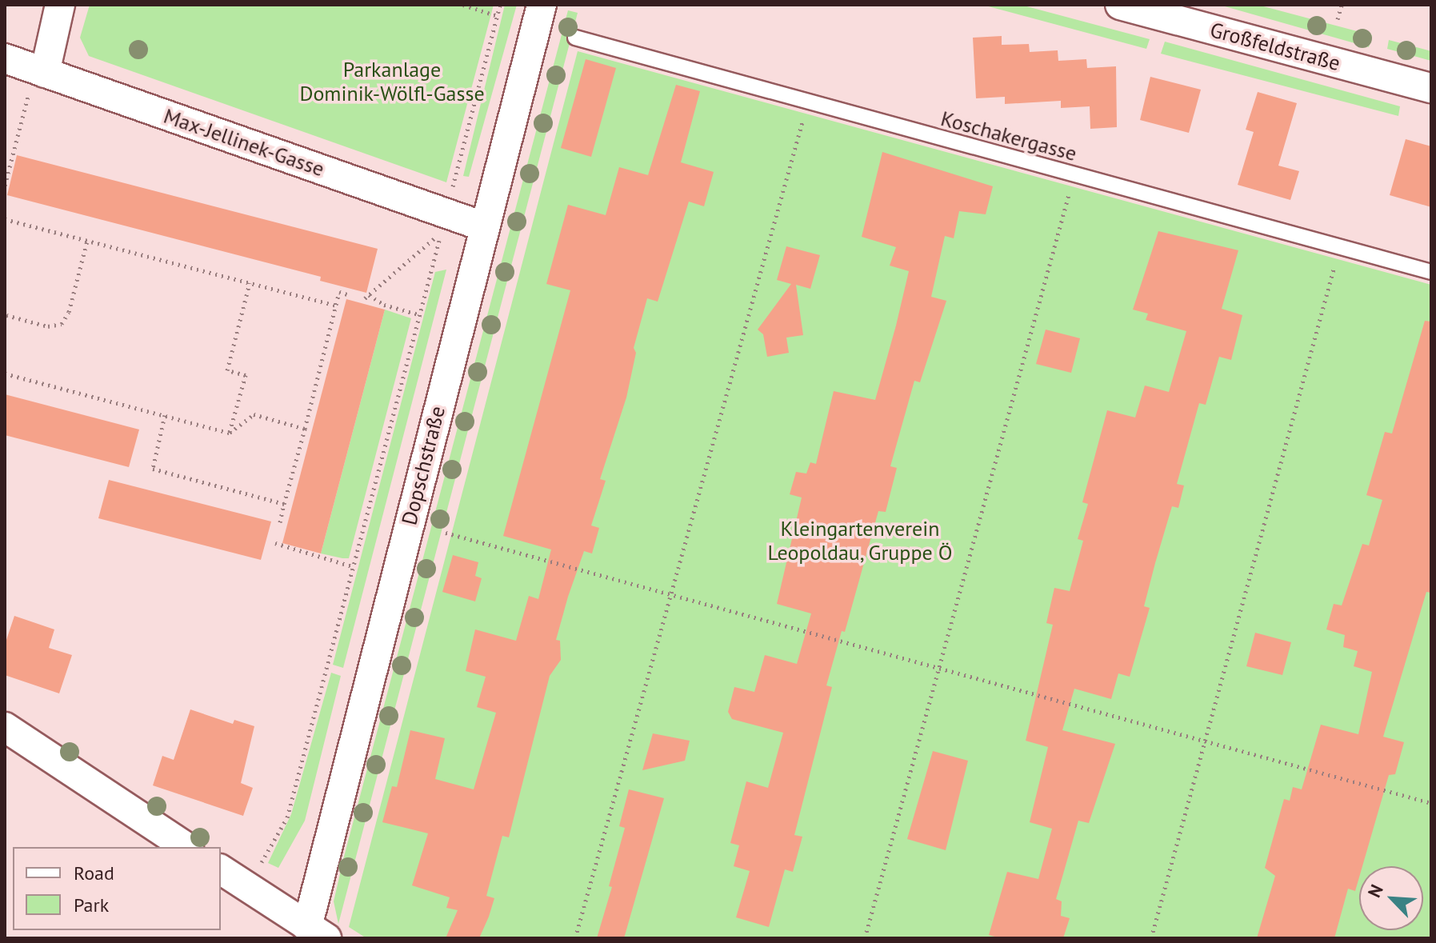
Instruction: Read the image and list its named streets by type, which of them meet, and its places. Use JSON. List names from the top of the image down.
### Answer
{
  "streets": {
    "street": ["Großfeldstraße", "Max-Jellinek-Gasse", "Dopschstraße"],
    "lane": ["Koschakergasse"]
  },
  "crossings": [
    ["Max-Jellinek-Gasse", "Dopschstraße"]
  ],
  "parks": ["Parkanlage Dominik-Wölfl-Gasse", "Kleingartenverein Leopoldau, Gruppe Ö"],
  "legend": ["Road", "Park"],
  "north": "top left"
}
